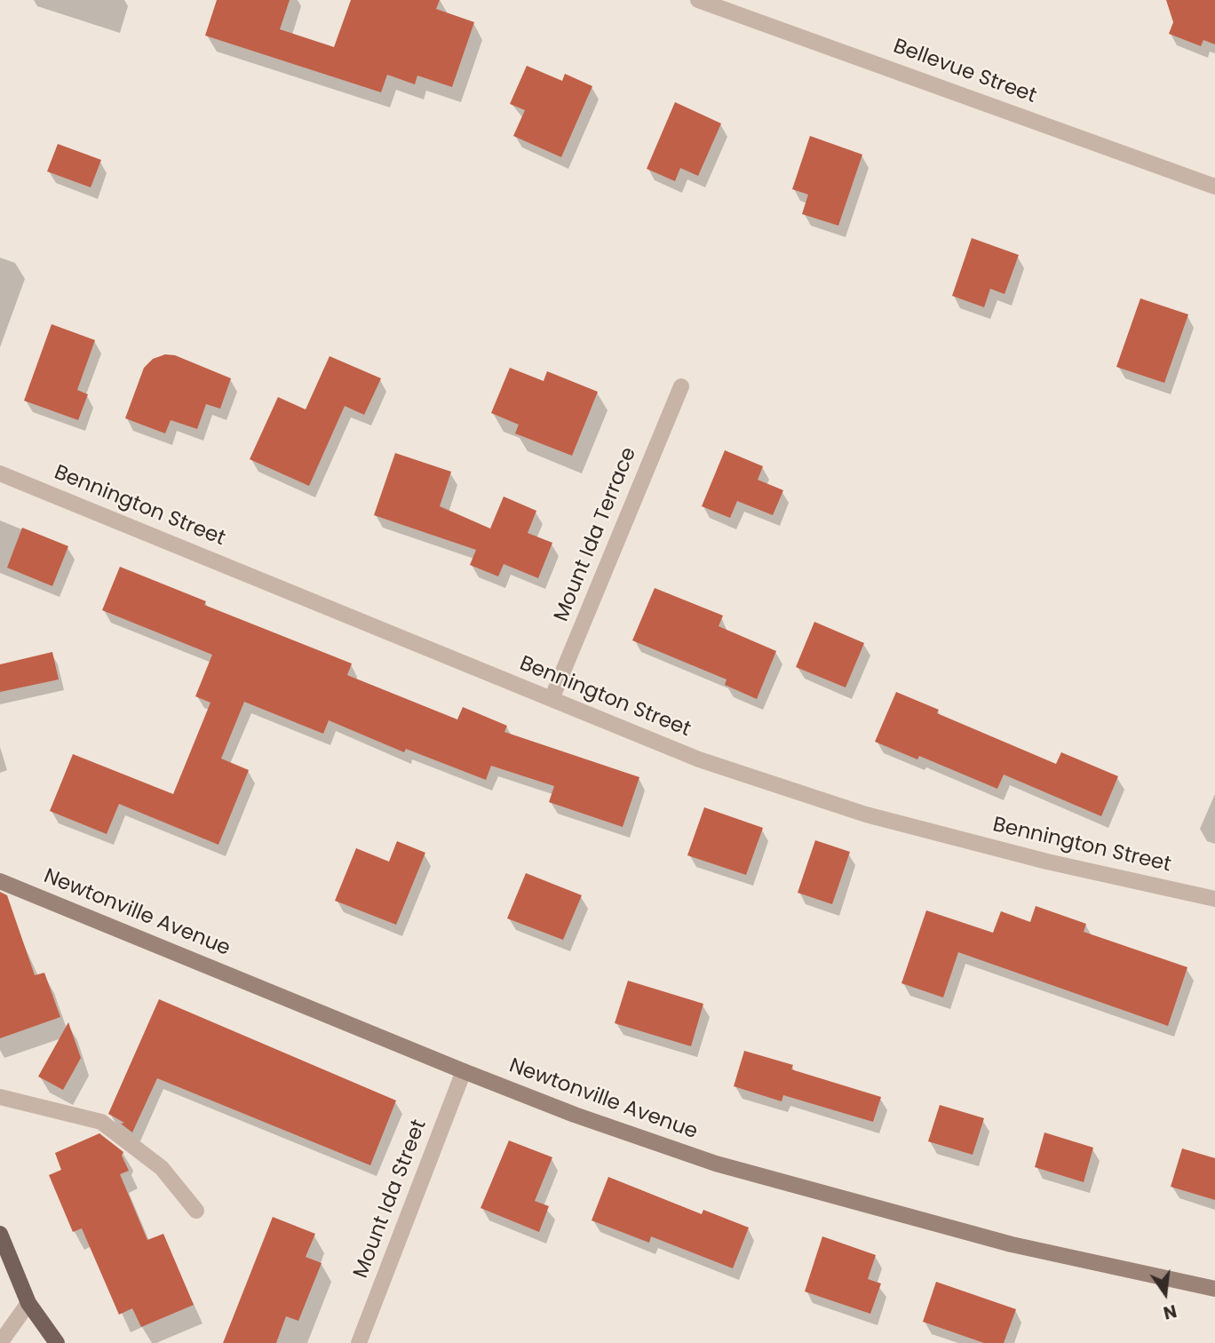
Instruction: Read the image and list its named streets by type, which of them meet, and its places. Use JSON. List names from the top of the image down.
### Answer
{
  "streets": {
    "main road": ["Newtonville Avenue"],
    "street": [
      "Bellevue Street",
      "Bennington Street",
      "Mount Ida Terrace",
      "Mount Ida Street"
    ]
  },
  "crossings": [
    ["Bennington Street", "Mount Ida Terrace"],
    ["Newtonville Avenue", "Mount Ida Street"]
  ],
  "north": "bottom"
}
